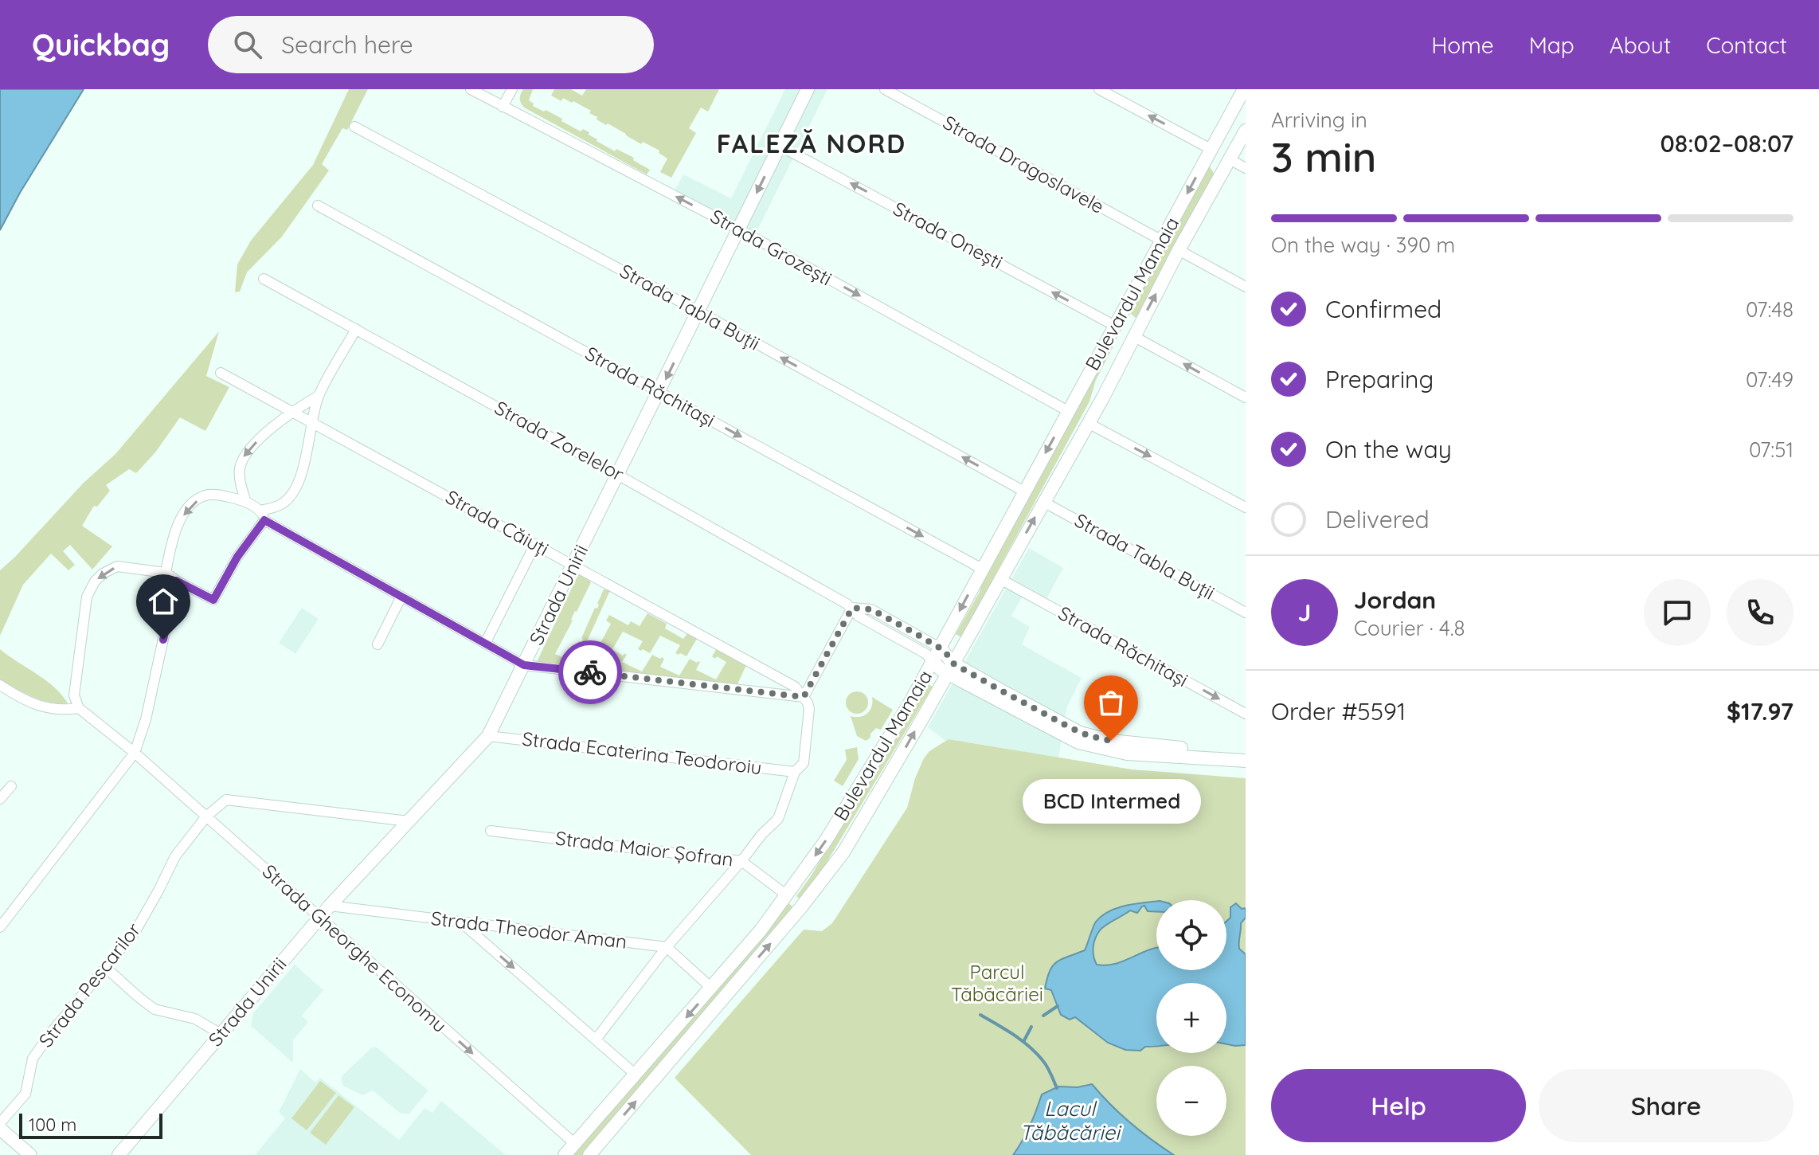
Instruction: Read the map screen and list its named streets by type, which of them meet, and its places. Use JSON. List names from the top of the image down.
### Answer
{
  "streets": {
    "main road": ["Bulevardul Mamaia", "Strada Unirii"],
    "street": [
      "Strada Dragoslavele",
      "Strada Onești",
      "Strada Grozești",
      "Strada Tabla Buții",
      "Strada Răchitași",
      "Strada Zorelelor",
      "Strada Căiuți",
      "Strada Ecaterina Teodoroiu",
      "Strada Maior Șofran",
      "Strada Theodor Aman",
      "Strada Gheorghe Economu",
      "Strada Pescarilor"
    ]
  },
  "crossings": [
    ["Strada Dragoslavele", "Bulevardul Mamaia"],
    ["Strada Onești", "Bulevardul Mamaia"],
    ["Strada Onești", "Strada Unirii"],
    ["Strada Grozești", "Bulevardul Mamaia"],
    ["Strada Grozești", "Strada Unirii"],
    ["Bulevardul Mamaia", "Strada Tabla Buții"],
    ["Bulevardul Mamaia", "Strada Răchitași"],
    ["Bulevardul Mamaia", "Strada Zorelelor"],
    ["Bulevardul Mamaia", "Strada Maior Șofran"],
    ["Bulevardul Mamaia", "Strada Gheorghe Economu"],
    ["Strada Tabla Buții", "Strada Unirii"],
    ["Strada Răchitași", "Strada Unirii"],
    ["Strada Zorelelor", "Strada Unirii"],
    ["Strada Căiuți", "Strada Unirii"],
    ["Strada Unirii", "Strada Ecaterina Teodoroiu"],
    ["Strada Unirii", "Strada Theodor Aman"],
    ["Strada Unirii", "Strada Gheorghe Economu"],
    ["Strada Gheorghe Economu", "Strada Pescarilor"]
  ],
  "one_way": [
    "Strada Onești",
    "Strada Tabla Buții",
    "Strada Răchitași",
    "Strada Gheorghe Economu"
  ],
  "districts": ["FALEZĂ NORD"],
  "water": ["Lacul Tăbăcăriei"],
  "parks": ["Parcul Tăbăcăriei"],
  "places": ["BCD Intermed"],
  "scale_bar": "100 m",
  "page": {
    "header": "Quickbag",
    "search": "Search here",
    "nav": [
      "Home",
      "Map",
      "About",
      "Contact"
    ],
    "heading": ["3 min", "Arriving in", "08:02–08:07"],
    "panel": [
      "Jordan",
      "Courier · 4.8",
      "Order #5591",
      "$17.97"
    ],
    "bar": "On the way · 390 m",
    "list": [
      ["Confirmed", "07:48"],
      ["Preparing", "07:49"],
      ["On the way", "07:51"],
      "Delivered"
    ],
    "round": "J",
    "bubble": "BCD Intermed",
    "map_buttons": ["+", "−"],
    "buttons": ["Help", "Share"],
    "scale": "100 m"
  }
}
